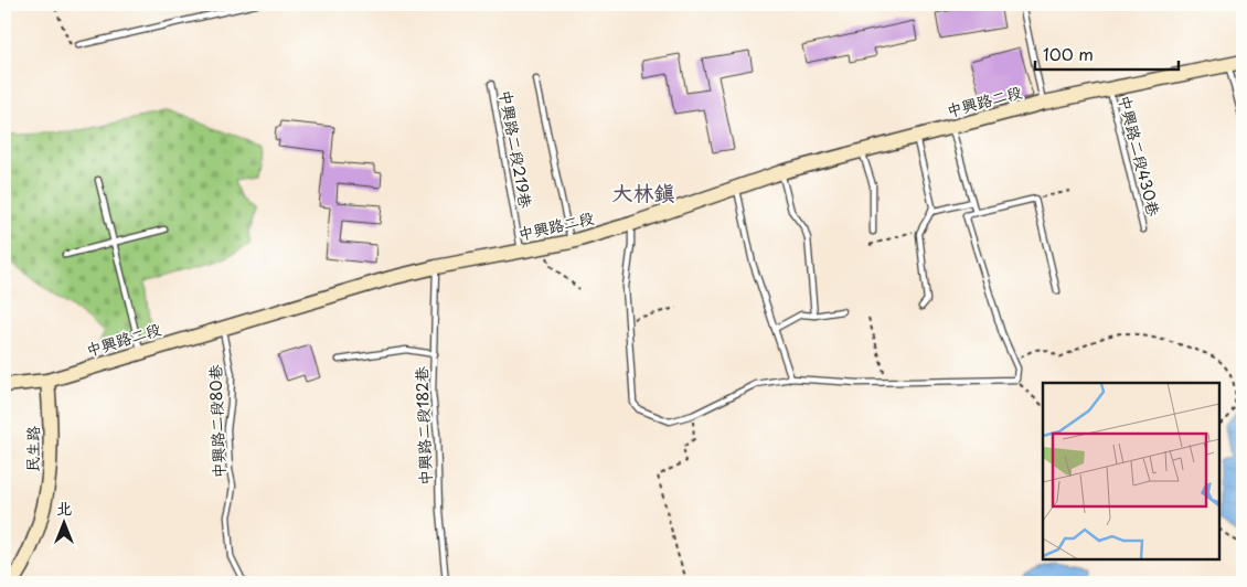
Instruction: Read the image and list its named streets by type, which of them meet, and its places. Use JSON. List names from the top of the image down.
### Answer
{
  "streets": {
    "main road": ["中興路二段", "民生路"],
    "lane": [
      "中興路二段219巷",
      "中興路二段430巷",
      "中興路二段80巷",
      "中興路二段182巷"
    ]
  },
  "crossings": [
    ["中興路二段", "中興路二段219巷"],
    ["中興路二段", "中興路二段430巷"],
    ["中興路二段", "中興路二段80巷"],
    ["中興路二段", "中興路二段182巷"],
    ["中興路二段", "民生路"]
  ],
  "districts": ["大林鎮"],
  "scale_bar": "100 m",
  "north": "top"
}
